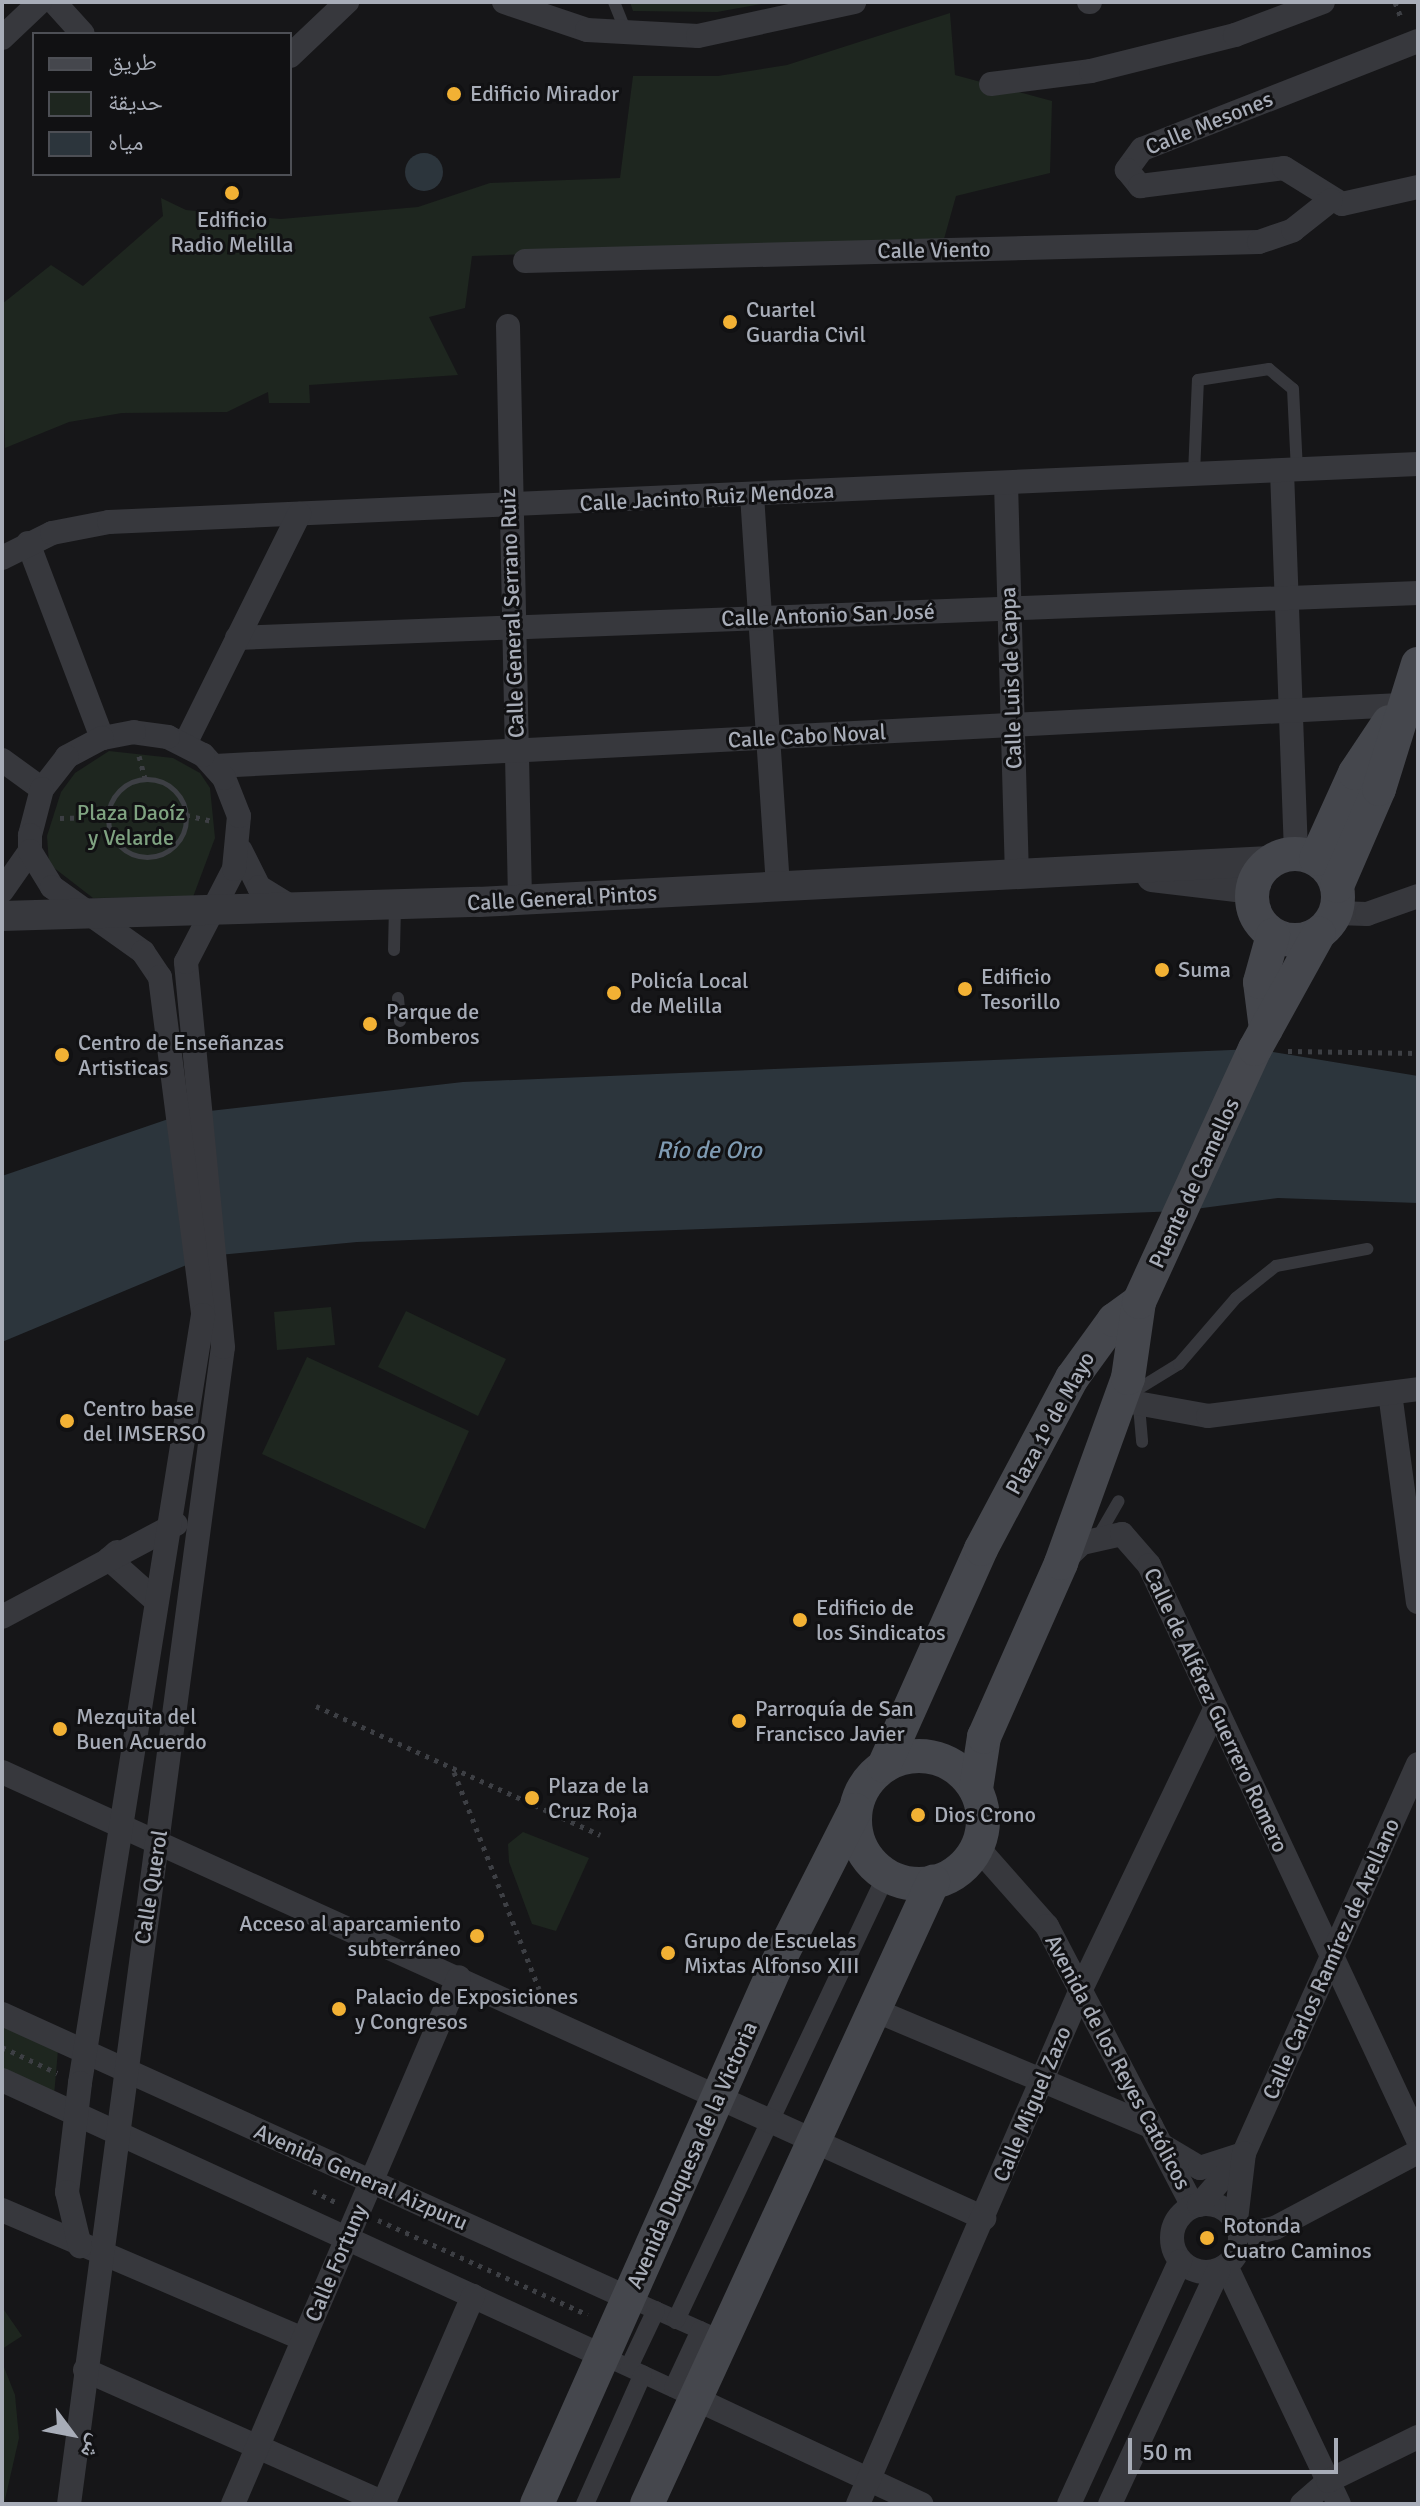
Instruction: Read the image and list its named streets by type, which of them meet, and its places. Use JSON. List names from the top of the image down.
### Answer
{
  "streets": {
    "main road": ["Puente de Camellos", "Plaza 1º de Mayo", "Avenida Duquesa de la Victoria"],
    "street": [
      "Calle Mesones",
      "Calle Viento",
      "Calle Jacinto Ruiz Mendoza",
      "Calle General Serrano Ruiz",
      "Calle Antonio San José",
      "Calle Luis de Cappa",
      "Calle Cabo Noval",
      "Calle General Pintos",
      "Calle de Alférez Guerrero Romero",
      "Calle Querol",
      "Calle Carlos Ramírez de Arellano",
      "Avenida de los Reyes Católicos",
      "Calle Miguel Zazo",
      "Avenida General Aizpuru",
      "Calle Fortuny"
    ]
  },
  "crossings": [
    ["Calle Mesones", "Calle Viento"],
    ["Calle Jacinto Ruiz Mendoza", "Calle General Serrano Ruiz"],
    ["Calle Jacinto Ruiz Mendoza", "Calle Luis de Cappa"],
    ["Calle General Serrano Ruiz", "Calle Antonio San José"],
    ["Calle General Serrano Ruiz", "Calle Cabo Noval"],
    ["Calle General Serrano Ruiz", "Calle General Pintos"],
    ["Calle Antonio San José", "Calle Luis de Cappa"],
    ["Calle Luis de Cappa", "Calle Cabo Noval"],
    ["Calle Luis de Cappa", "Calle General Pintos"],
    ["Puente de Camellos", "Plaza 1º de Mayo"],
    ["Plaza 1º de Mayo", "Avenida de los Reyes Católicos"],
    ["Plaza 1º de Mayo", "Avenida Duquesa de la Victoria"],
    ["Calle de Alférez Guerrero Romero", "Calle Carlos Ramírez de Arellano"],
    ["Calle de Alférez Guerrero Romero", "Calle Miguel Zazo"],
    ["Calle Querol", "Avenida General Aizpuru"],
    ["Calle Carlos Ramírez de Arellano", "Avenida de los Reyes Católicos"],
    ["Avenida de los Reyes Católicos", "Calle Miguel Zazo"],
    ["Avenida de los Reyes Católicos", "Avenida Duquesa de la Victoria"],
    ["Avenida Duquesa de la Victoria", "Avenida General Aizpuru"],
    ["Avenida General Aizpuru", "Calle Fortuny"]
  ],
  "water": ["Río de Oro"],
  "parks": ["Plaza Daoíz y Velarde"],
  "places": [
    "Edificio Mirador",
    "Edificio Radio Melilla",
    "Cuartel Guardia Civil",
    "Suma",
    "Edificio Tesorillo",
    "Policía Local de Melilla",
    "Parque de Bomberos",
    "Centro de Enseñanzas Artisticas",
    "Centro base del IMSERSO",
    "Edificio de los Sindicatos",
    "Parroquía de San Francisco Javier",
    "Mezquita del Buen Acuerdo",
    "Plaza de la Cruz Roja",
    "Dios Crono",
    "Acceso al aparcamiento subterráneo",
    "Grupo de Escuelas Mixtas Alfonso XIII",
    "Palacio de Exposiciones y Congresos",
    "Rotonda Cuatro Caminos"
  ],
  "legend": ["طريق", "حديقة", "مياه"],
  "scale_bar": "50 m",
  "north": "bottom right"
}
